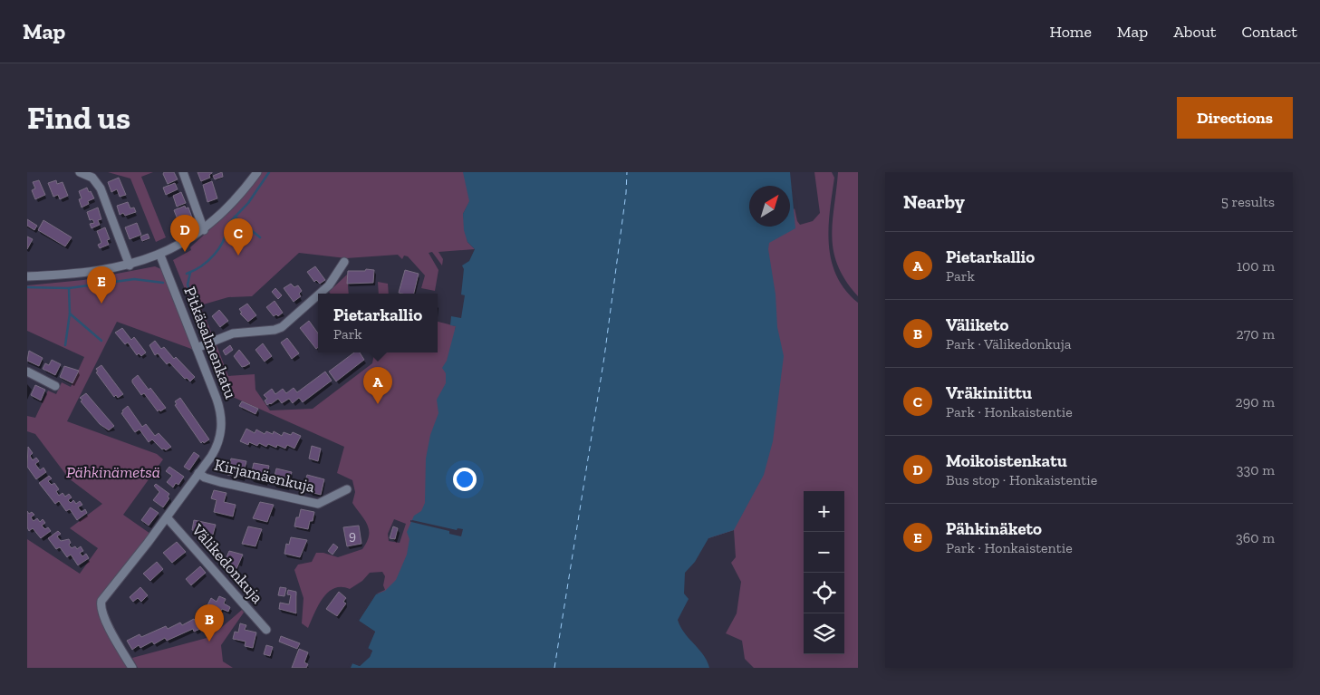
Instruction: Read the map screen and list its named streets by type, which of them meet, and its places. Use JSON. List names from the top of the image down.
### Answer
{
  "streets": {
    "street": ["Pitkäsalmenkatu", "Kirjamäenkuja", "Välikedonkuja"]
  },
  "crossings": [
    ["Pitkäsalmenkatu", "Kirjamäenkuja"],
    ["Pitkäsalmenkatu", "Välikedonkuja"]
  ],
  "parks": ["Pähkinämetsä"],
  "house_numbers": ["9"],
  "north": "top right",
  "page": {
    "header": "Map",
    "nav": [
      "Home",
      "Map",
      "About",
      "Contact"
    ],
    "buttons": "Directions",
    "title": "Find us",
    "heading": ["Nearby", "5 results"],
    "pins": [
      "D",
      "C",
      "E",
      "A",
      "B"
    ],
    "list": [
      {
        "mark": "A",
        "name": "Pietarkallio",
        "note": "Park",
        "value": "100 m"
      },
      {
        "mark": "B",
        "name": "Väliketo",
        "note": "Park · Välikedonkuja",
        "value": "270 m"
      },
      {
        "mark": "C",
        "name": "Vräkiniittu",
        "note": "Park · Honkaistentie",
        "value": "290 m"
      },
      {
        "mark": "D",
        "name": "Moikoistenkatu",
        "note": "Bus stop · Honkaistentie",
        "value": "330 m"
      },
      {
        "mark": "E",
        "name": "Pähkinäketo",
        "note": "Park · Honkaistentie",
        "value": "360 m"
      }
    ],
    "popup": ["Pietarkallio", "Park"],
    "map_buttons": ["+", "−"]
  }
}
